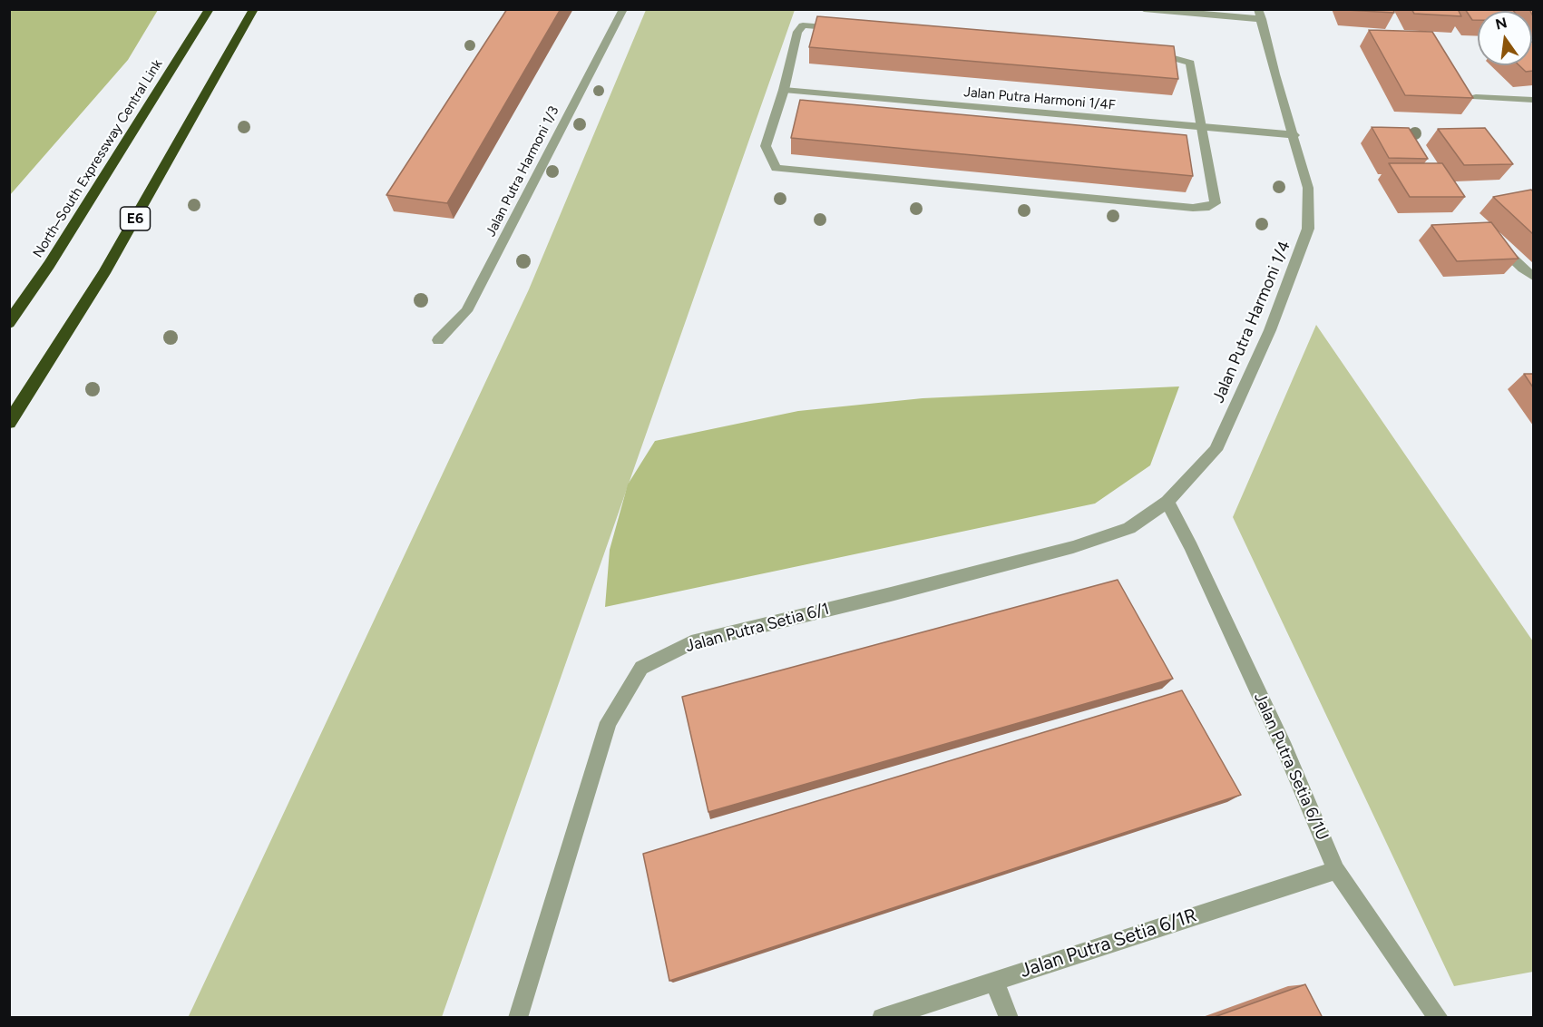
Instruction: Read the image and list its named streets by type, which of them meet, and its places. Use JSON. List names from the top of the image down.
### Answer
{
  "streets": {
    "highway": ["North–South Expressway Central Link", "E6"],
    "street": [
      "Jalan Putra Harmoni 1/4F",
      "Jalan Putra Harmoni 1/3",
      "Jalan Putra Harmoni 1/4",
      "Jalan Putra Setia 6/1",
      "Jalan Putra Setia 6/1U",
      "Jalan Putra Setia 6/1R"
    ]
  },
  "crossings": [
    ["Jalan Putra Harmoni 1/4F", "Jalan Putra Harmoni 1/4"],
    ["Jalan Putra Harmoni 1/4", "Jalan Putra Setia 6/1"],
    ["Jalan Putra Harmoni 1/4", "Jalan Putra Setia 6/1U"],
    ["Jalan Putra Setia 6/1", "Jalan Putra Setia 6/1U"],
    ["Jalan Putra Setia 6/1U", "Jalan Putra Setia 6/1R"]
  ],
  "north": "top"
}
